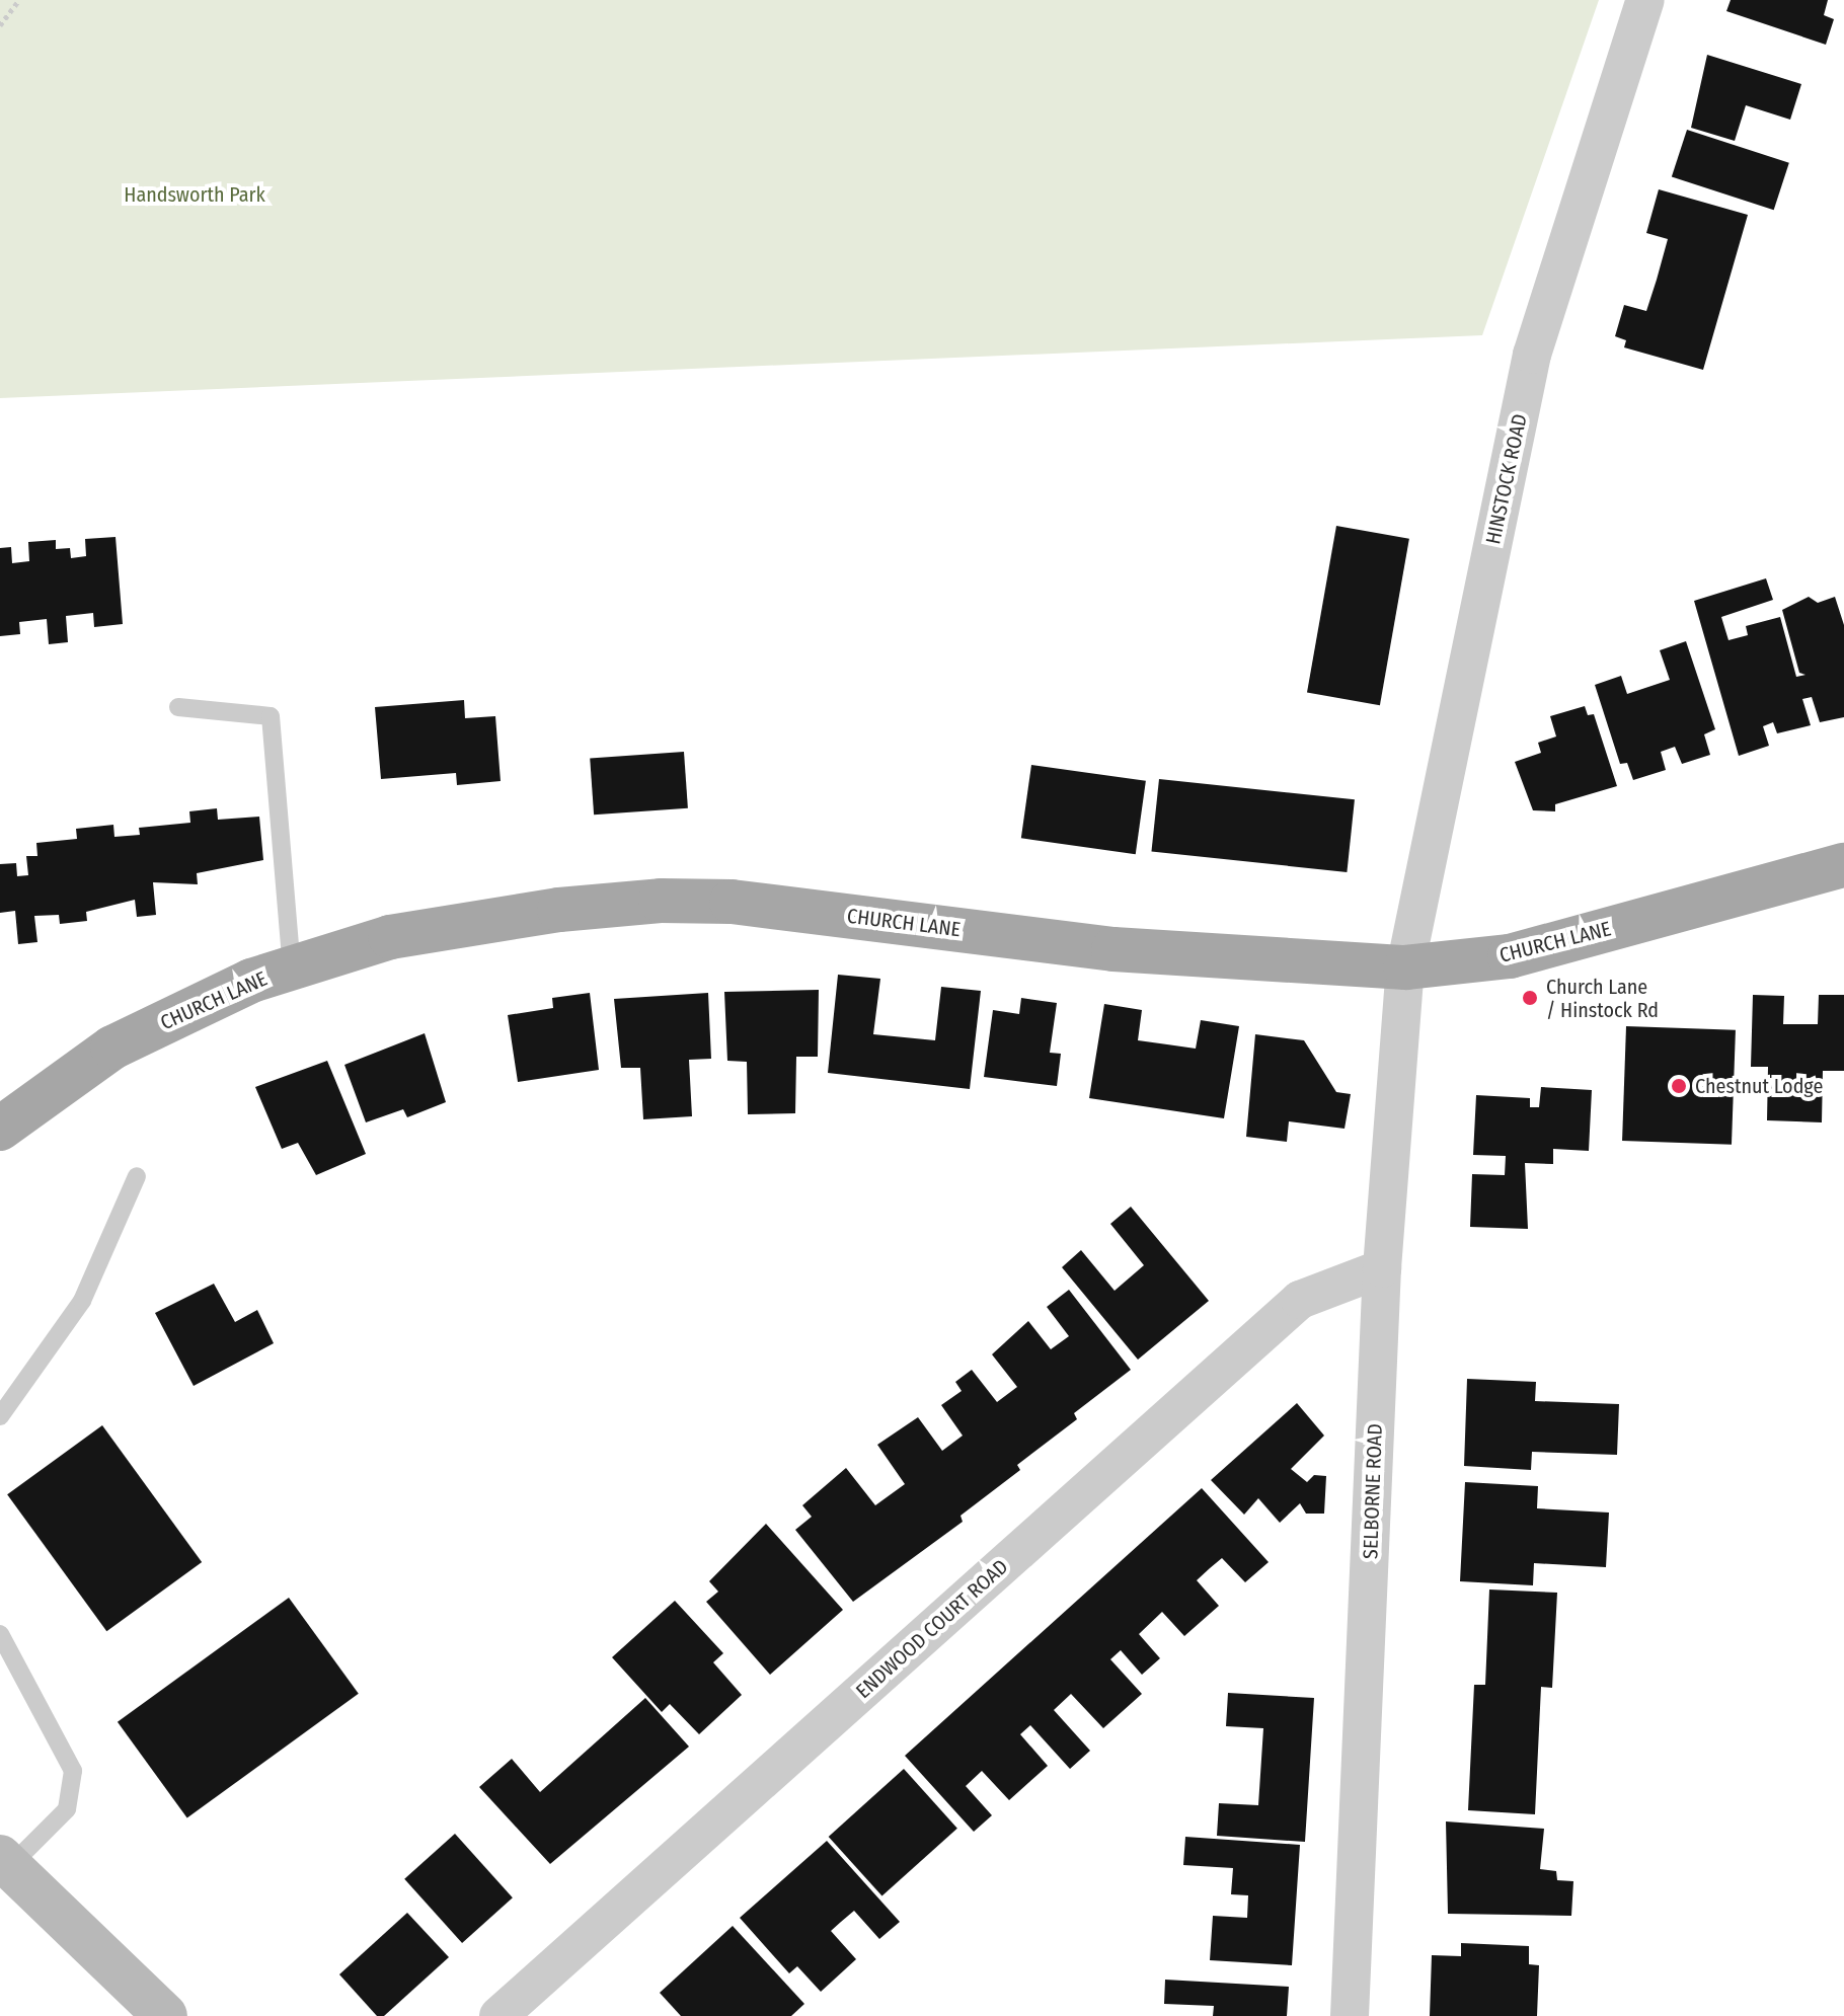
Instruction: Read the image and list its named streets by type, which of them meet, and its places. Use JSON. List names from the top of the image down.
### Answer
{
  "streets": {
    "main road": ["CHURCH LANE"],
    "street": ["HINSTOCK ROAD", "SELBORNE ROAD", "ENDWOOD COURT ROAD"]
  },
  "crossings": [
    ["HINSTOCK ROAD", "CHURCH LANE"],
    ["HINSTOCK ROAD", "SELBORNE ROAD"],
    ["CHURCH LANE", "SELBORNE ROAD"],
    ["SELBORNE ROAD", "ENDWOOD COURT ROAD"]
  ],
  "parks": ["Handsworth Park"],
  "places": ["Church Lane / Hinstock Rd", "Chestnut Lodge"]
}
